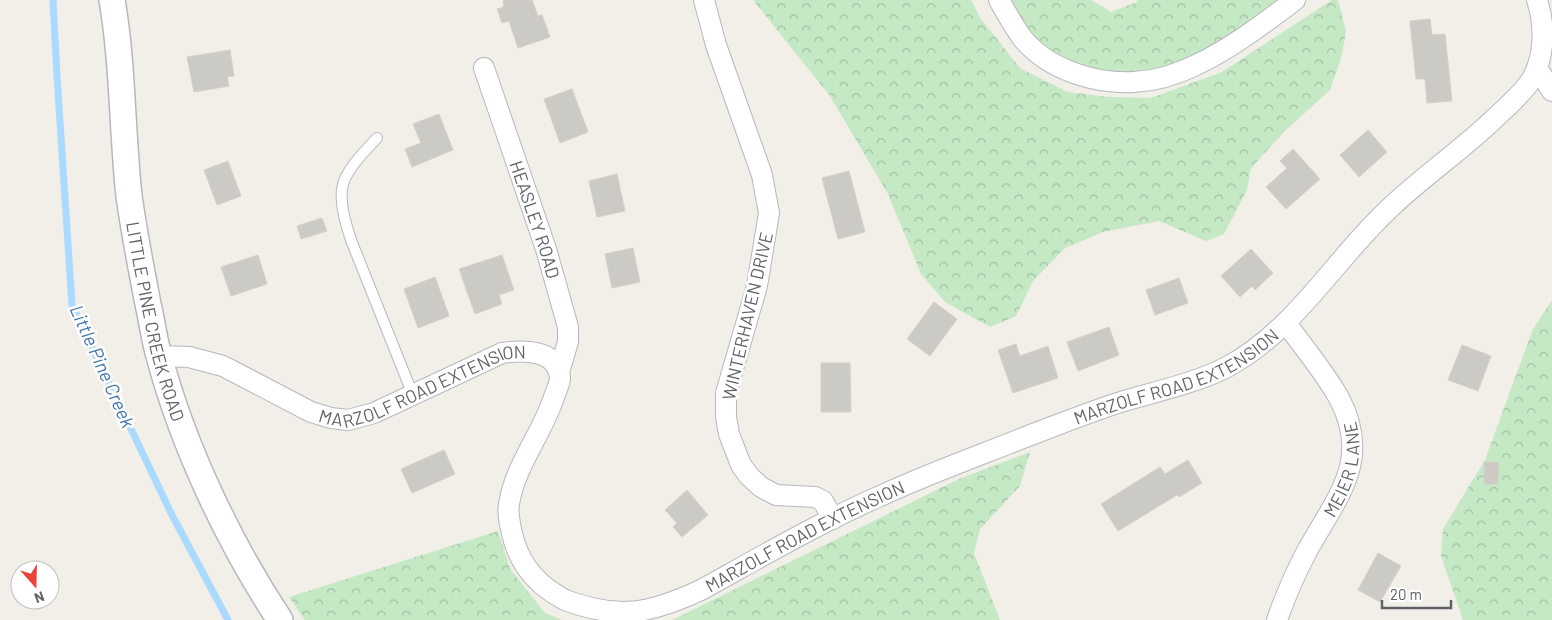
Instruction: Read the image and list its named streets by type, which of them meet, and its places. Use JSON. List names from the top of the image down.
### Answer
{
  "streets": {
    "street": [
      "HEASLEY ROAD",
      "WINTERHAVEN DRIVE",
      "LITTLE PINE CREEK ROAD",
      "MARZOLF ROAD EXTENSION",
      "MEIER LANE"
    ]
  },
  "crossings": [
    ["HEASLEY ROAD", "MARZOLF ROAD EXTENSION"],
    ["WINTERHAVEN DRIVE", "MARZOLF ROAD EXTENSION"],
    ["LITTLE PINE CREEK ROAD", "MARZOLF ROAD EXTENSION"],
    ["MARZOLF ROAD EXTENSION", "MEIER LANE"]
  ],
  "water": ["Little Pine Creek"],
  "scale_bar": "20 m",
  "north": "bottom"
}
